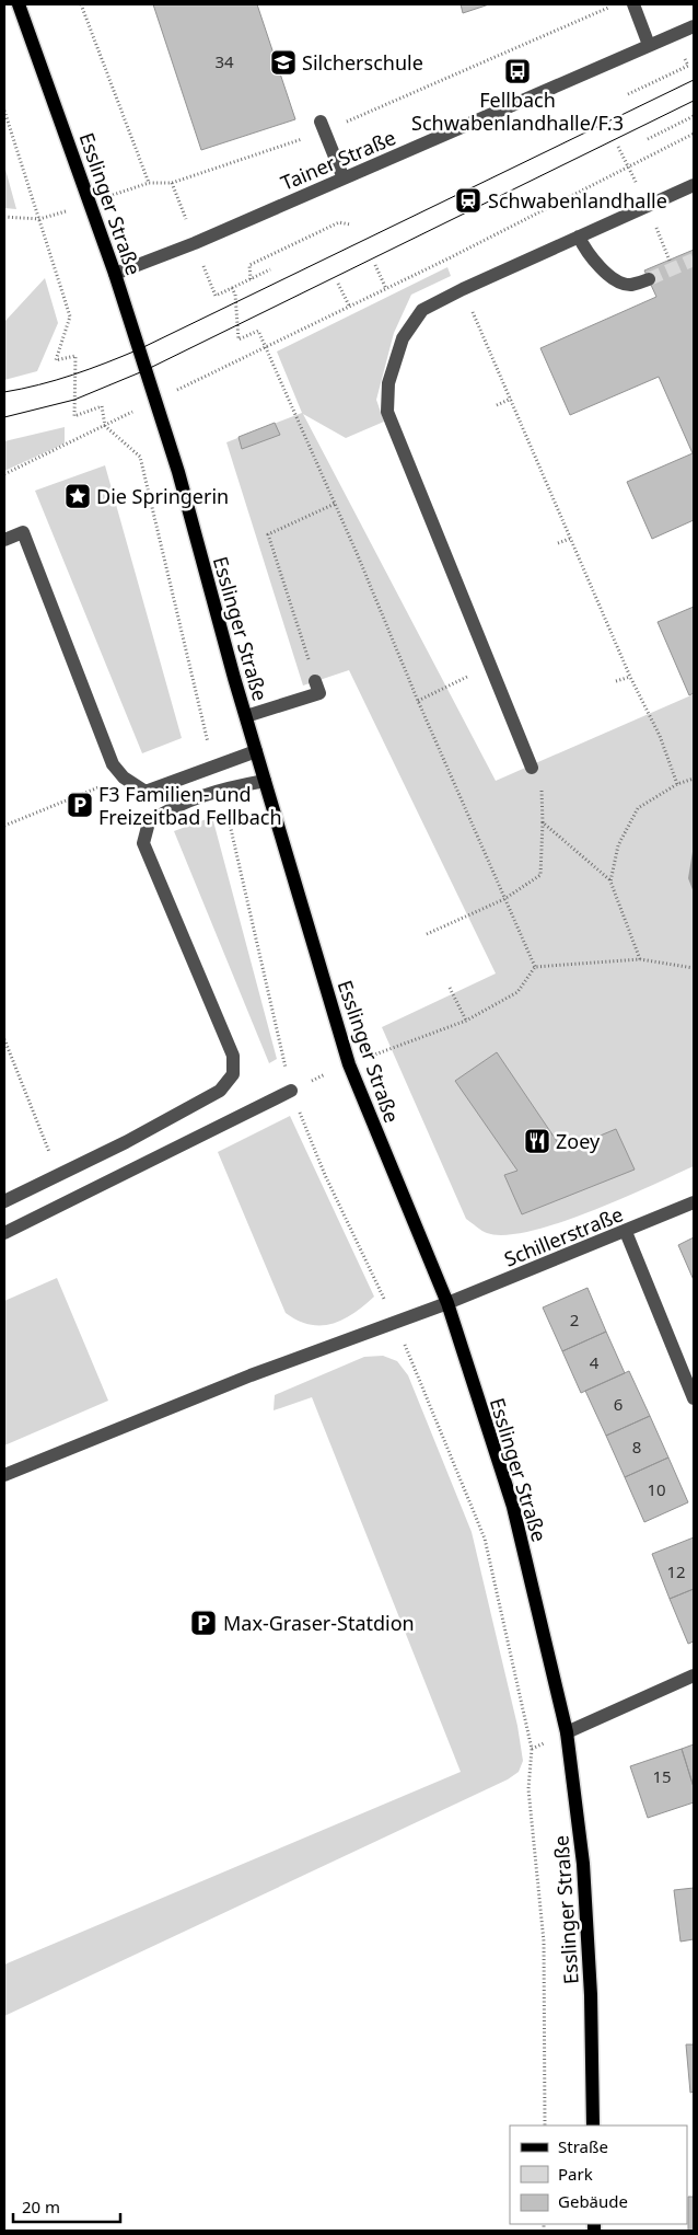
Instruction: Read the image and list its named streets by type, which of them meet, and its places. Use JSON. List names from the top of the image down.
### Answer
{
  "streets": {
    "main road": ["Esslinger Straße"],
    "street": ["Tainer Straße", "Schillerstraße"]
  },
  "crossings": [
    ["Tainer Straße", "Esslinger Straße"],
    ["Esslinger Straße", "Schillerstraße"]
  ],
  "places": {
    "school or university": ["Silcherschule"],
    "bus stop": ["Fellbach Schwabenlandhalle/F.3"],
    "station": ["Schwabenlandhalle"],
    "place": ["Die Springerin"],
    "parking": ["F3 Familien- und Freizeitbad Fellbach", "Max-Graser-Statdion"],
    "restaurant": ["Zoey"]
  },
  "house_numbers": [
    "34",
    "2",
    "4",
    "6",
    "8",
    "10",
    "12",
    "15"
  ],
  "legend": ["Straße", "Park", "Gebäude"],
  "scale_bar": "20 m"
}
